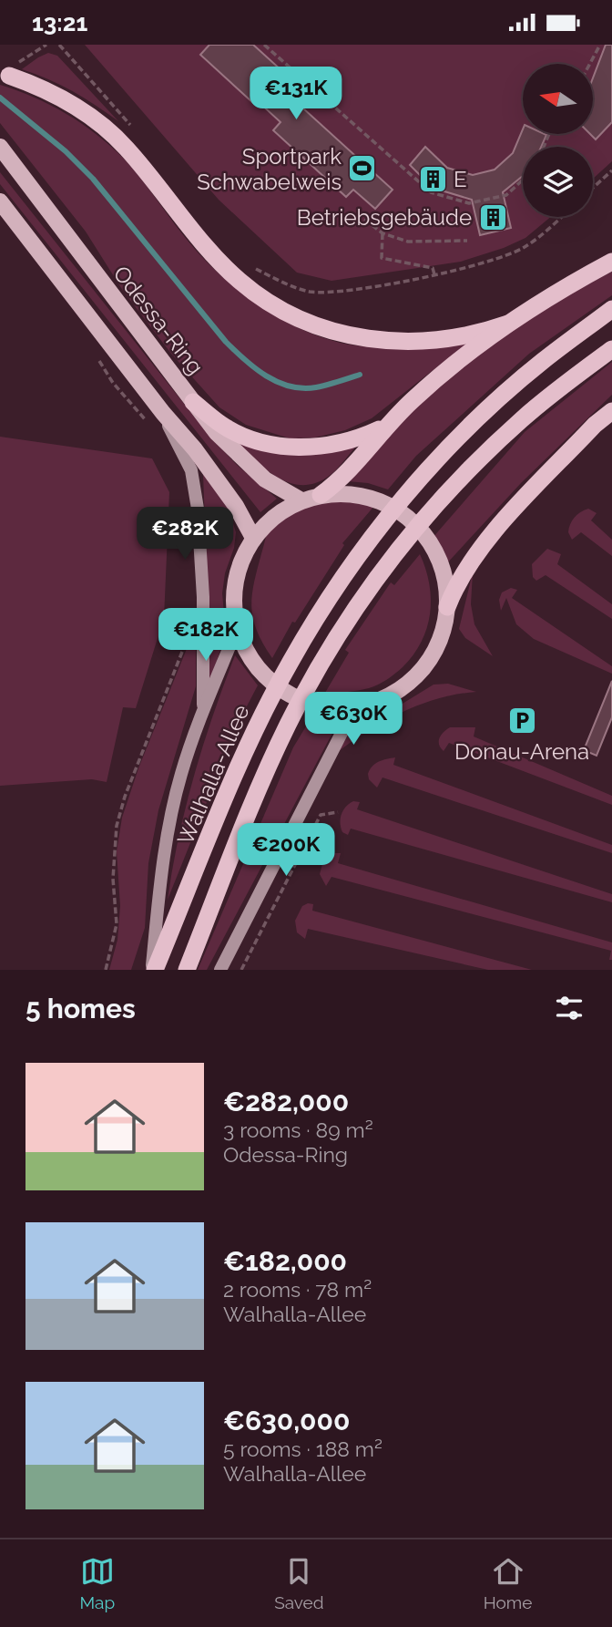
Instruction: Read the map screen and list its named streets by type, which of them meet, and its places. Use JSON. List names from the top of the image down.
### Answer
{
  "streets": {
    "highway": ["Walhalla-Allee"],
    "main road": ["Odessa-Ring"]
  },
  "places": {
    "sports": ["Sportpark Schwabelweis"],
    "building": ["E", "Betriebsgebäude"],
    "parking": ["Donau-Arena"]
  },
  "north": "left",
  "page": {
    "status": "13:21",
    "price": [
      "€131K",
      "€282K",
      "€182K",
      "€630K",
      "€200K"
    ],
    "heading": "5 homes",
    "list": [
      {
        "name": "€282,000",
        "note": "3 rooms · 89 m² · Odessa-Ring"
      },
      {
        "name": "€182,000",
        "note": "2 rooms · 78 m² · Walhalla-Allee"
      },
      {
        "name": "€630,000",
        "note": "5 rooms · 188 m² · Walhalla-Allee"
      }
    ],
    "tabs": ["Map", "Saved", "Home"]
  }
}
